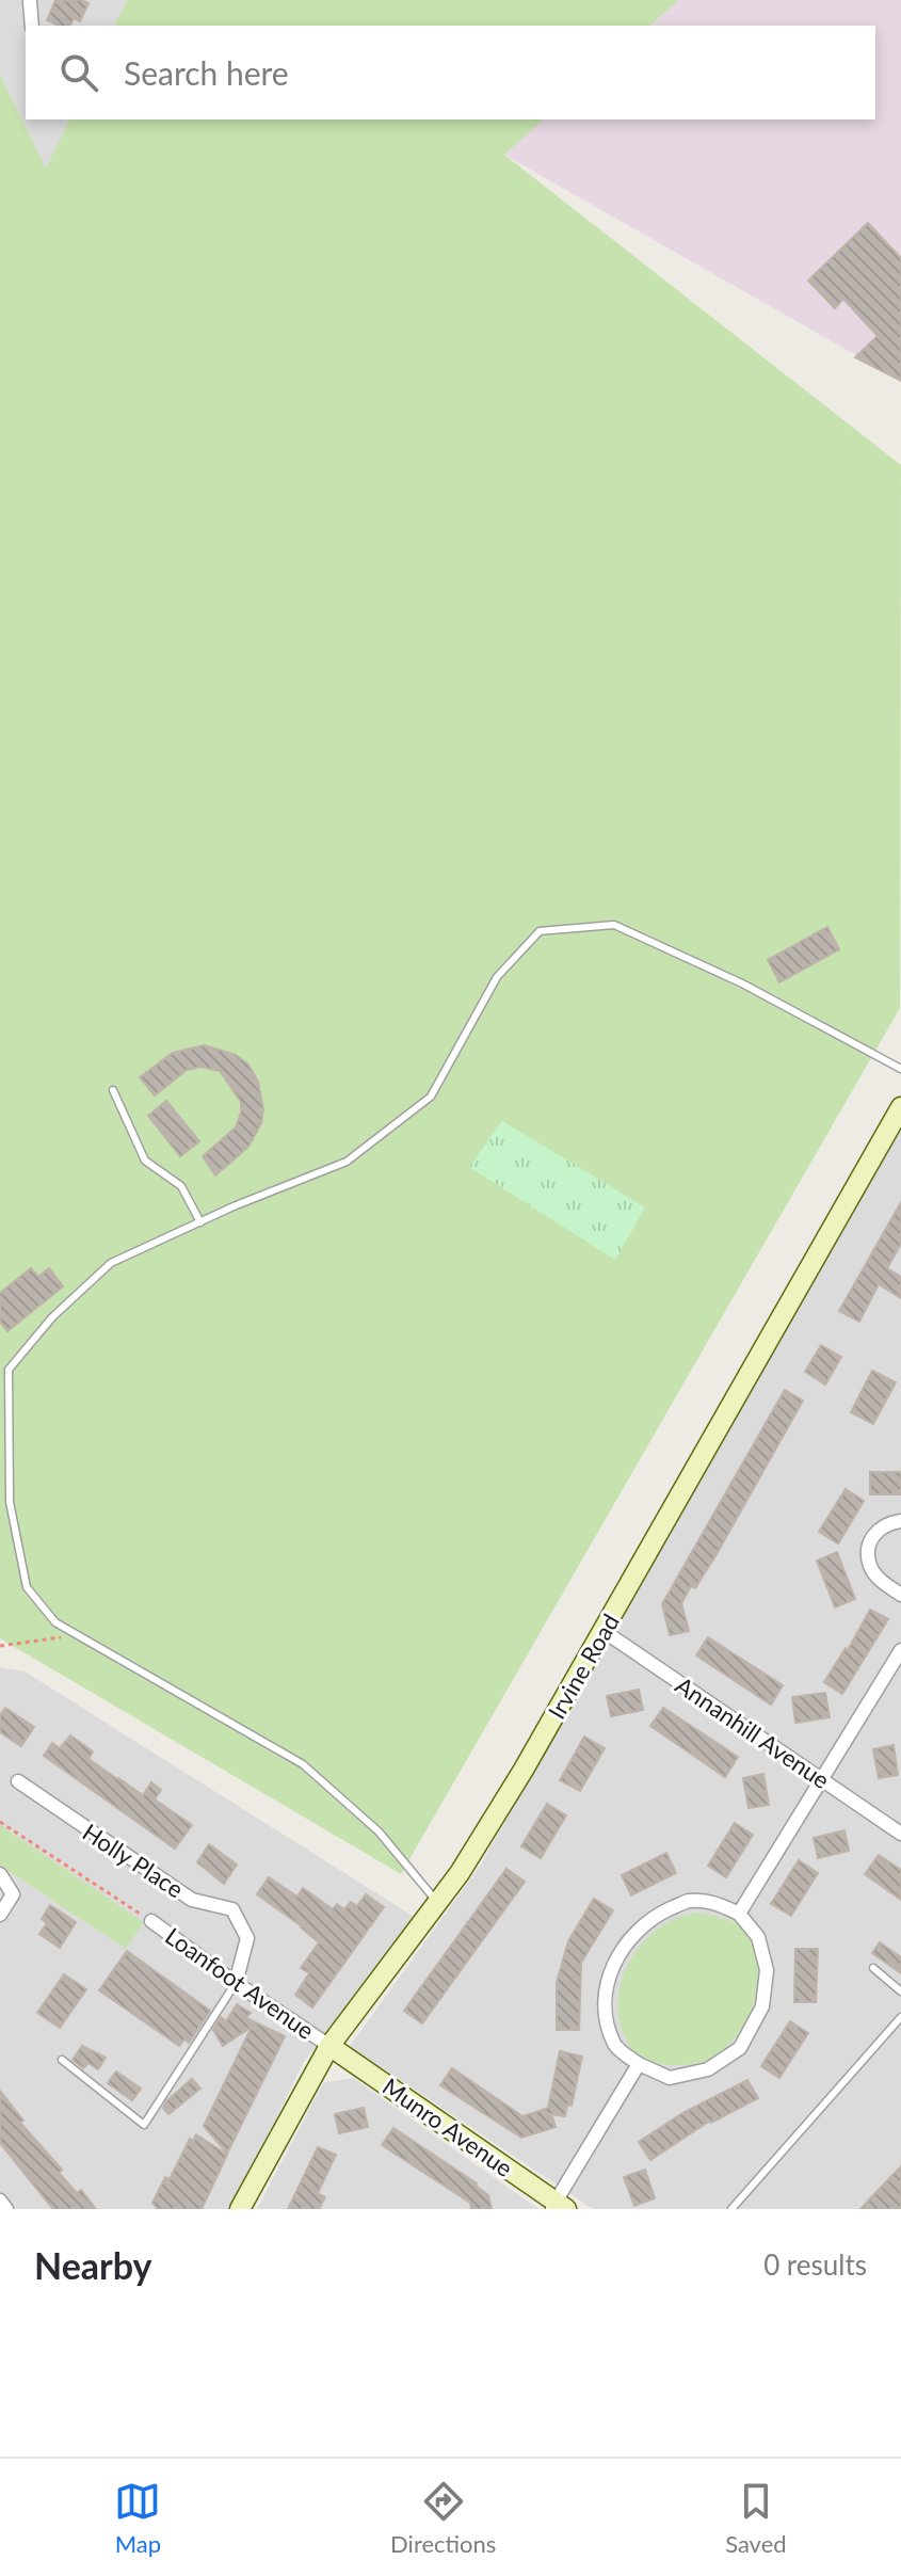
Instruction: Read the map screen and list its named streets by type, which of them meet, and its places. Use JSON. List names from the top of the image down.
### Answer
{
  "streets": {
    "main road": ["Irvine Road", "Munro Avenue"],
    "street": ["Annanhill Avenue", "Holly Place", "Loanfoot Avenue"]
  },
  "crossings": [
    ["Irvine Road", "Annanhill Avenue"],
    ["Irvine Road", "Loanfoot Avenue"],
    ["Irvine Road", "Munro Avenue"],
    ["Holly Place", "Loanfoot Avenue"],
    ["Loanfoot Avenue", "Munro Avenue"]
  ],
  "page": {
    "search": "Search here",
    "heading": ["Nearby", "0 results"],
    "nav": ["Map", "Directions", "Saved"]
  }
}
